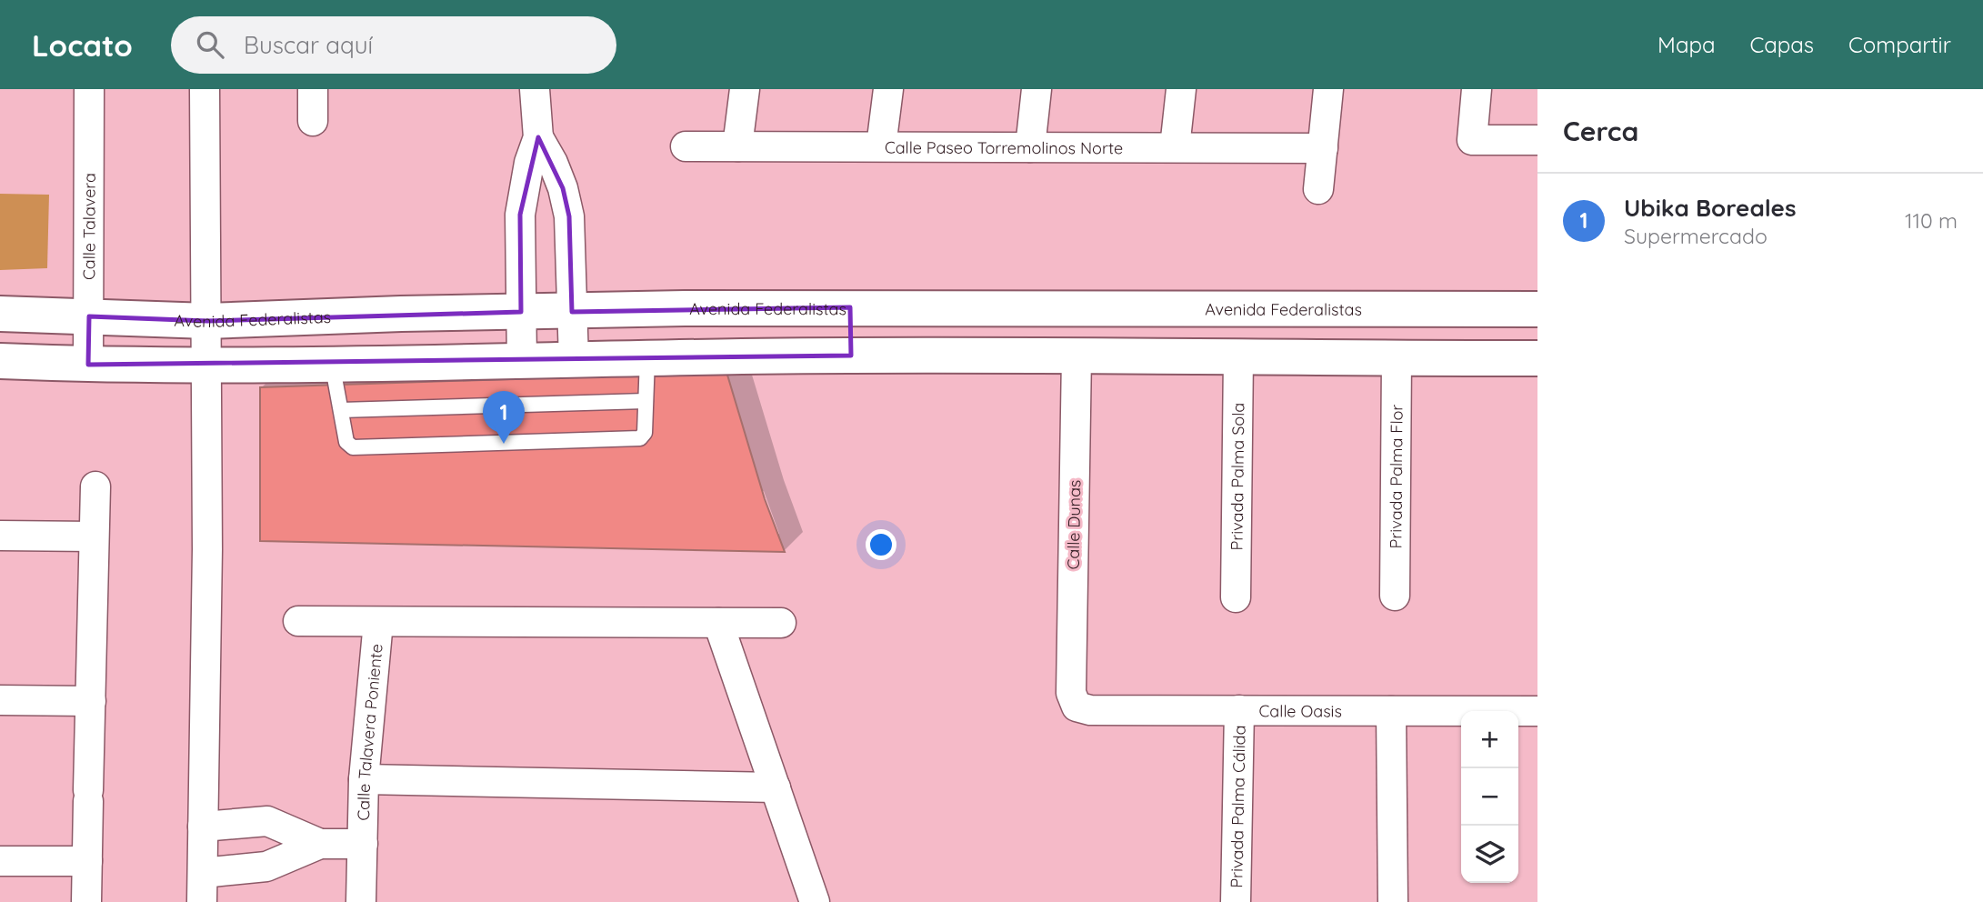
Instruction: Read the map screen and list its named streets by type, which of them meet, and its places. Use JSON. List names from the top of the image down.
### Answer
{
  "streets": {
    "street": [
      "Calle Paseo Torremolinos Norte",
      "Calle Talavera",
      "Avenida Federalistas",
      "Privada Palma Sola",
      "Privada Palma Flor",
      "Calle Dunas",
      "Calle Oasis",
      "Calle Talavera Poniente",
      "Privada Palma Cálida"
    ]
  },
  "crossings": [
    ["Calle Talavera", "Avenida Federalistas"],
    ["Calle Dunas", "Calle Oasis"],
    ["Calle Oasis", "Privada Palma Cálida"]
  ],
  "page": {
    "header": "Locato",
    "search": "Buscar aquí",
    "nav": ["Mapa", "Capas", "Compartir"],
    "heading": "Cerca",
    "list": [
      {
        "mark": "1",
        "name": "Ubika Boreales",
        "note": "Supermercado",
        "value": "110 m"
      }
    ],
    "pins": "1",
    "map_buttons": ["+", "−"]
  }
}
